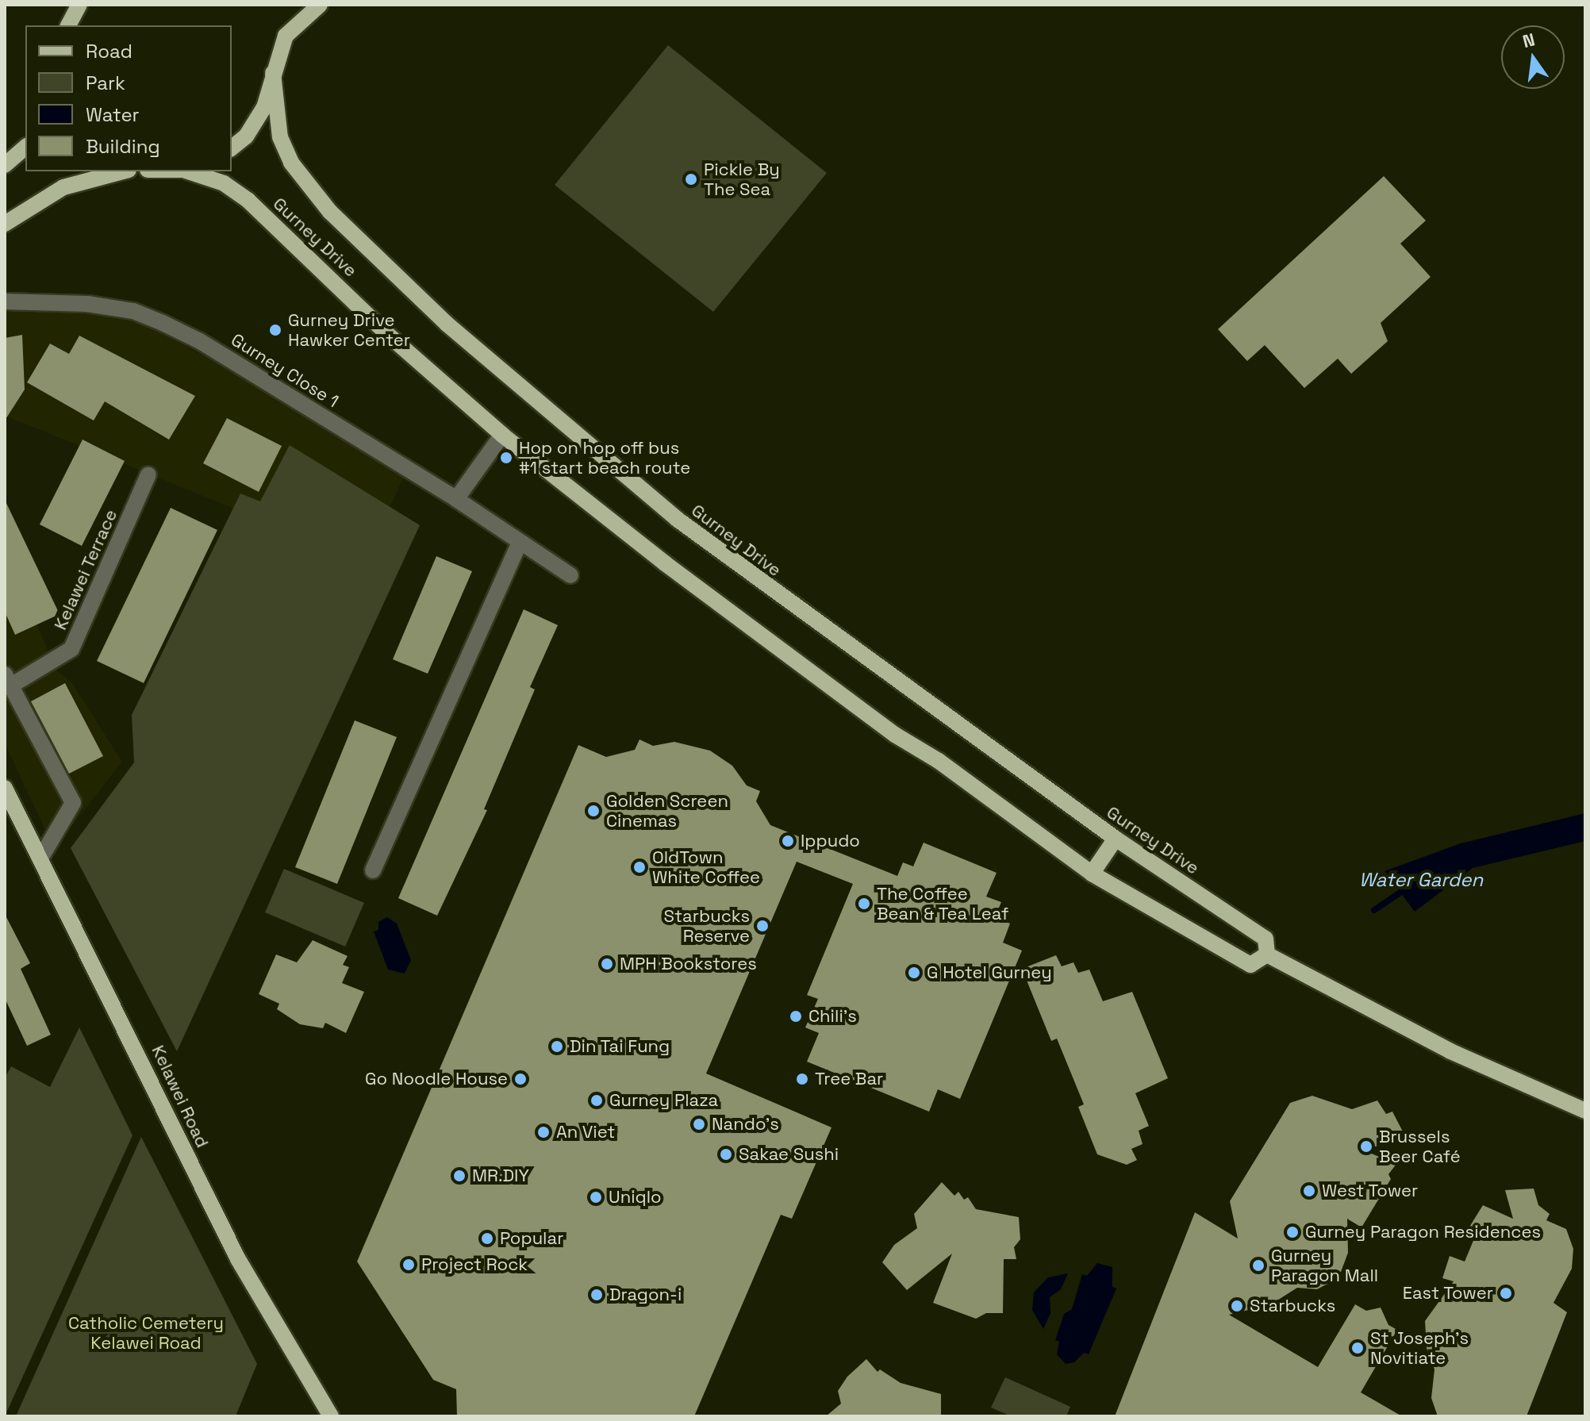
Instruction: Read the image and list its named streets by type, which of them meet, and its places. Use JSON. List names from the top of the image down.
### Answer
{
  "streets": {
    "main road": ["Gurney Drive", "Kelawei Road"],
    "street": ["Gurney Close 1", "Kelawei Terrace"]
  },
  "water": ["Water Garden"],
  "parks": ["Catholic Cemetery Kelawei Road"],
  "places": [
    "Pickle By The Sea",
    "Gurney Drive Hawker Center",
    "Hop on hop off bus #1 start beach route",
    "Golden Screen Cinemas",
    "Ippudo",
    "OldTown White Coffee",
    "The Coffee Bean & Tea Leaf",
    "Starbucks Reserve",
    "MPH Bookstores",
    "G Hotel Gurney",
    "Chili's",
    "Din Tai Fung",
    "Go Noodle House",
    "Tree Bar",
    "Gurney Plaza",
    "Nando's",
    "An Viet",
    "Brussels Beer Café",
    "Sakae Sushi",
    "MR.DIY",
    "West Tower",
    "Uniqlo",
    "Gurney Paragon Residences",
    "Popular",
    "Project Rock",
    "Gurney Paragon Mall",
    "East Tower",
    "Dragon-i",
    "Starbucks",
    "St Joseph's Novitiate"
  ],
  "legend": [
    "Road",
    "Park",
    "Water",
    "Building"
  ],
  "north": "top"
}
